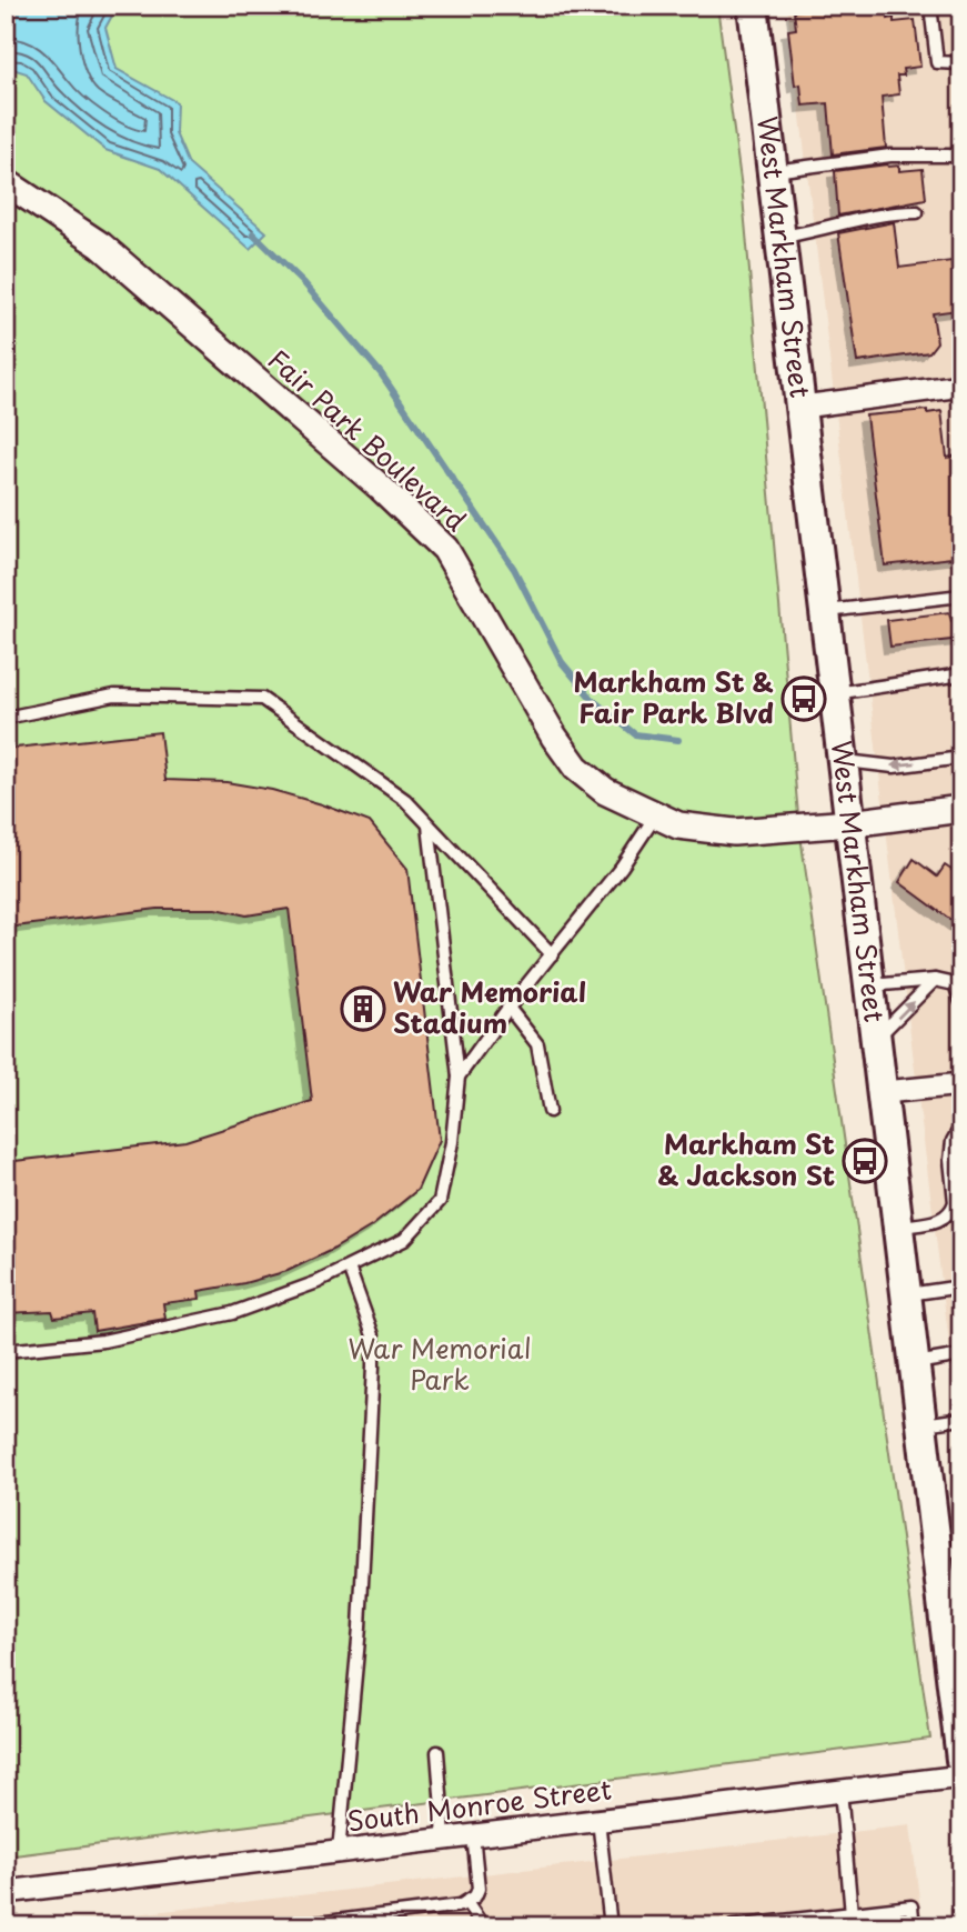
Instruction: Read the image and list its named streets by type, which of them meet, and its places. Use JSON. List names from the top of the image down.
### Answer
{
  "streets": {
    "main road": ["West Markham Street"],
    "street": ["Fair Park Boulevard", "South Monroe Street"]
  },
  "crossings": [
    ["West Markham Street", "Fair Park Boulevard"]
  ],
  "parks": ["War Memorial Park"],
  "places": {
    "bus stop": ["Markham St & Fair Park Blvd", "Markham St & Jackson St"],
    "building": ["War Memorial Stadium"]
  }
}
